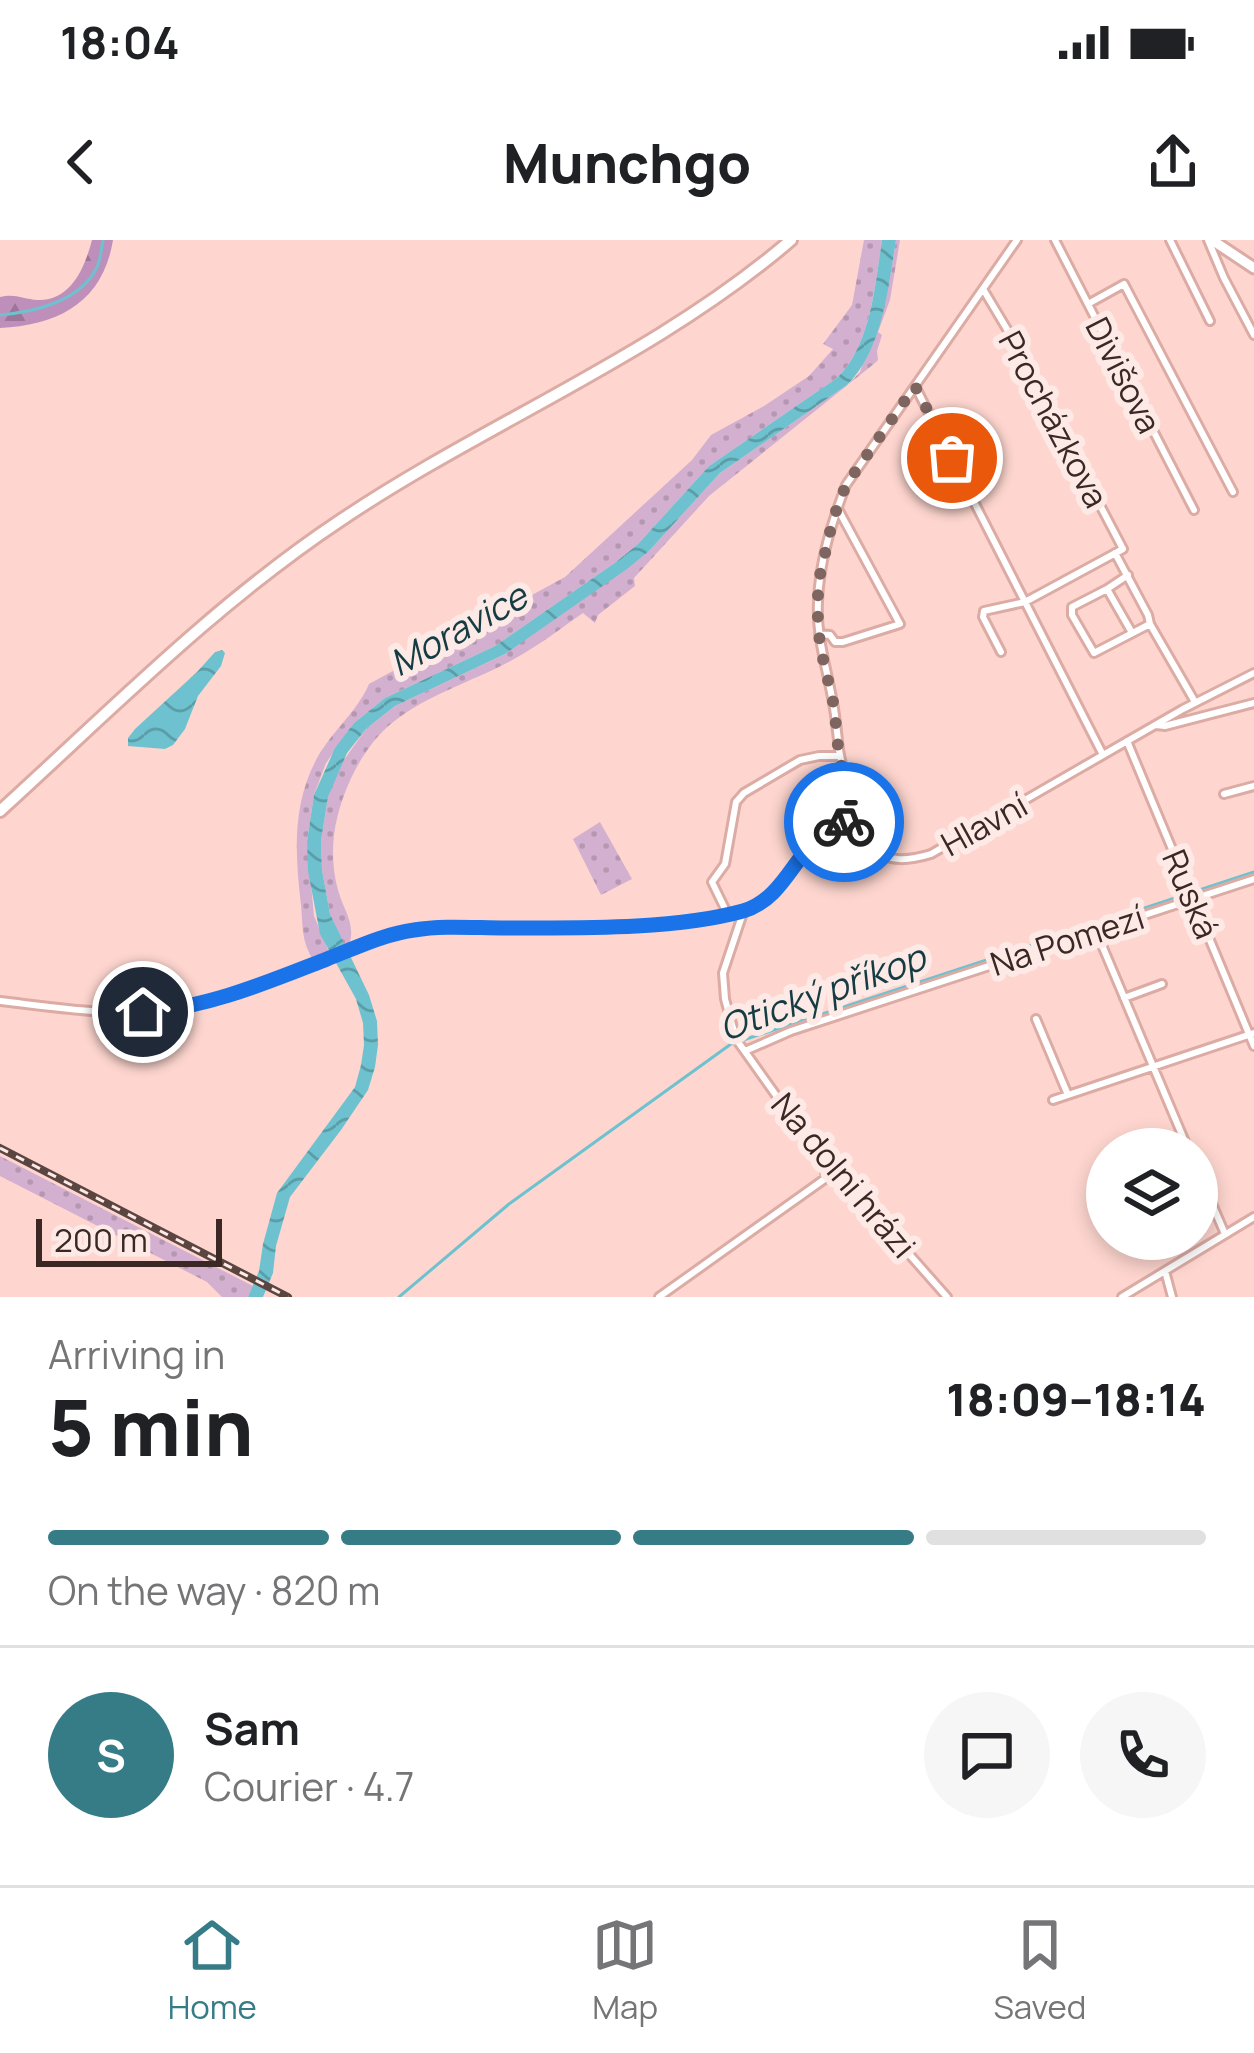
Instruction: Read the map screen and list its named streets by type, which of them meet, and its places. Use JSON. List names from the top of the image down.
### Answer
{
  "streets": {
    "street": [
      "Divišova",
      "Procházkova",
      "Hlavní",
      "Ruská",
      "Na Pomezí",
      "Na dolni hrázi"
    ]
  },
  "crossings": [
    ["Hlavní", "Ruská"],
    ["Ruská", "Na Pomezí"],
    ["Na Pomezí", "Na dolni hrázi"]
  ],
  "water": ["Moravice", "Otický příkop"],
  "scale_bar": "200 m",
  "page": {
    "status": "18:04",
    "header": "Munchgo",
    "scale": "200 m",
    "heading": ["5 min", "Arriving in", "18:09–18:14"],
    "panel": ["Sam", "Courier · 4.7"],
    "bar": "On the way · 820 m",
    "round": "S",
    "tabs": ["Home", "Map", "Saved"]
  }
}
